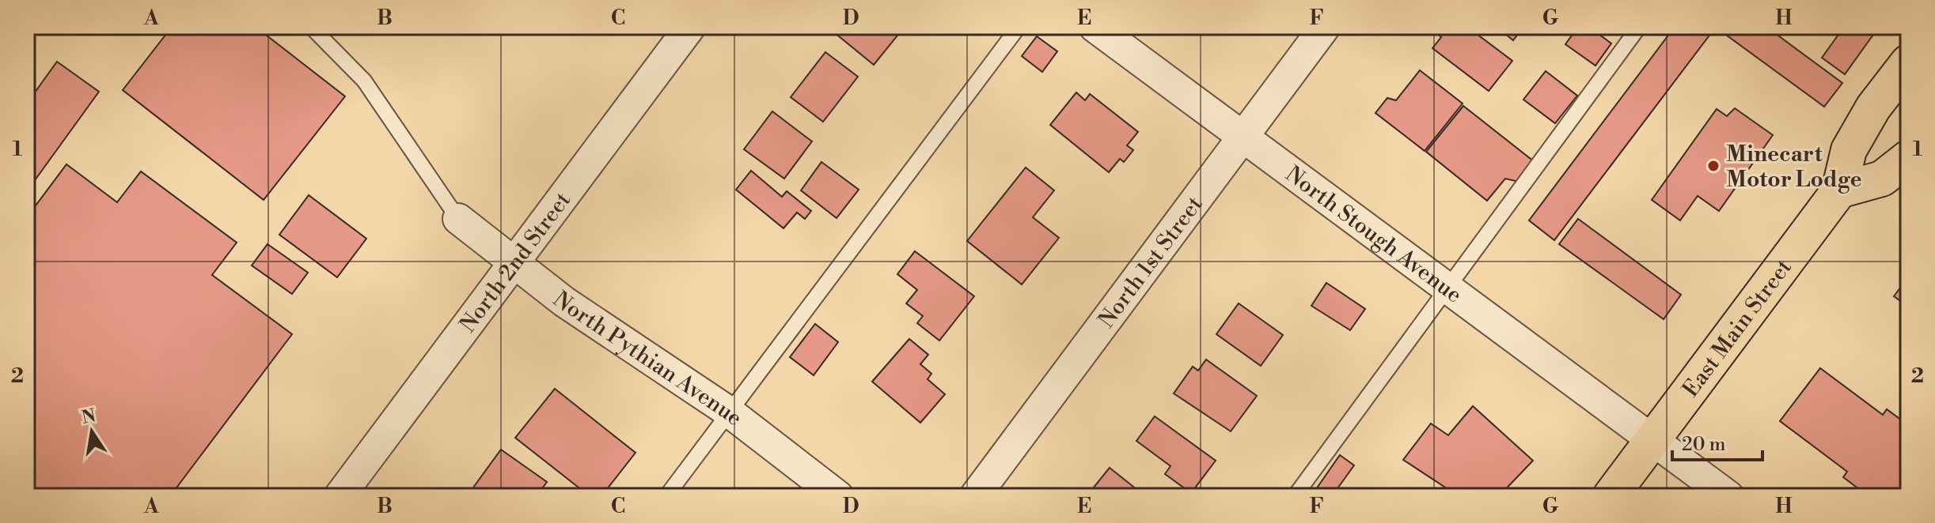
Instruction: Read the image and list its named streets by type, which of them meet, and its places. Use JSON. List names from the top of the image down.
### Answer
{
  "streets": {
    "main road": ["East Main Street"],
    "street": [
      "North Stough Avenue",
      "North 2nd Street",
      "North 1st Street",
      "North Pythian Avenue"
    ]
  },
  "crossings": [
    ["North Stough Avenue", "North 1st Street"],
    ["North Stough Avenue", "East Main Street"],
    ["North 2nd Street", "North Pythian Avenue"]
  ],
  "places": ["Minecart Motor Lodge"],
  "scale_bar": "20 m",
  "north": "top",
  "grid": {
    "columns": [
      "A",
      "B",
      "C",
      "D",
      "E",
      "F",
      "G",
      "H"
    ],
    "rows": ["1", "2"]
  }
}
